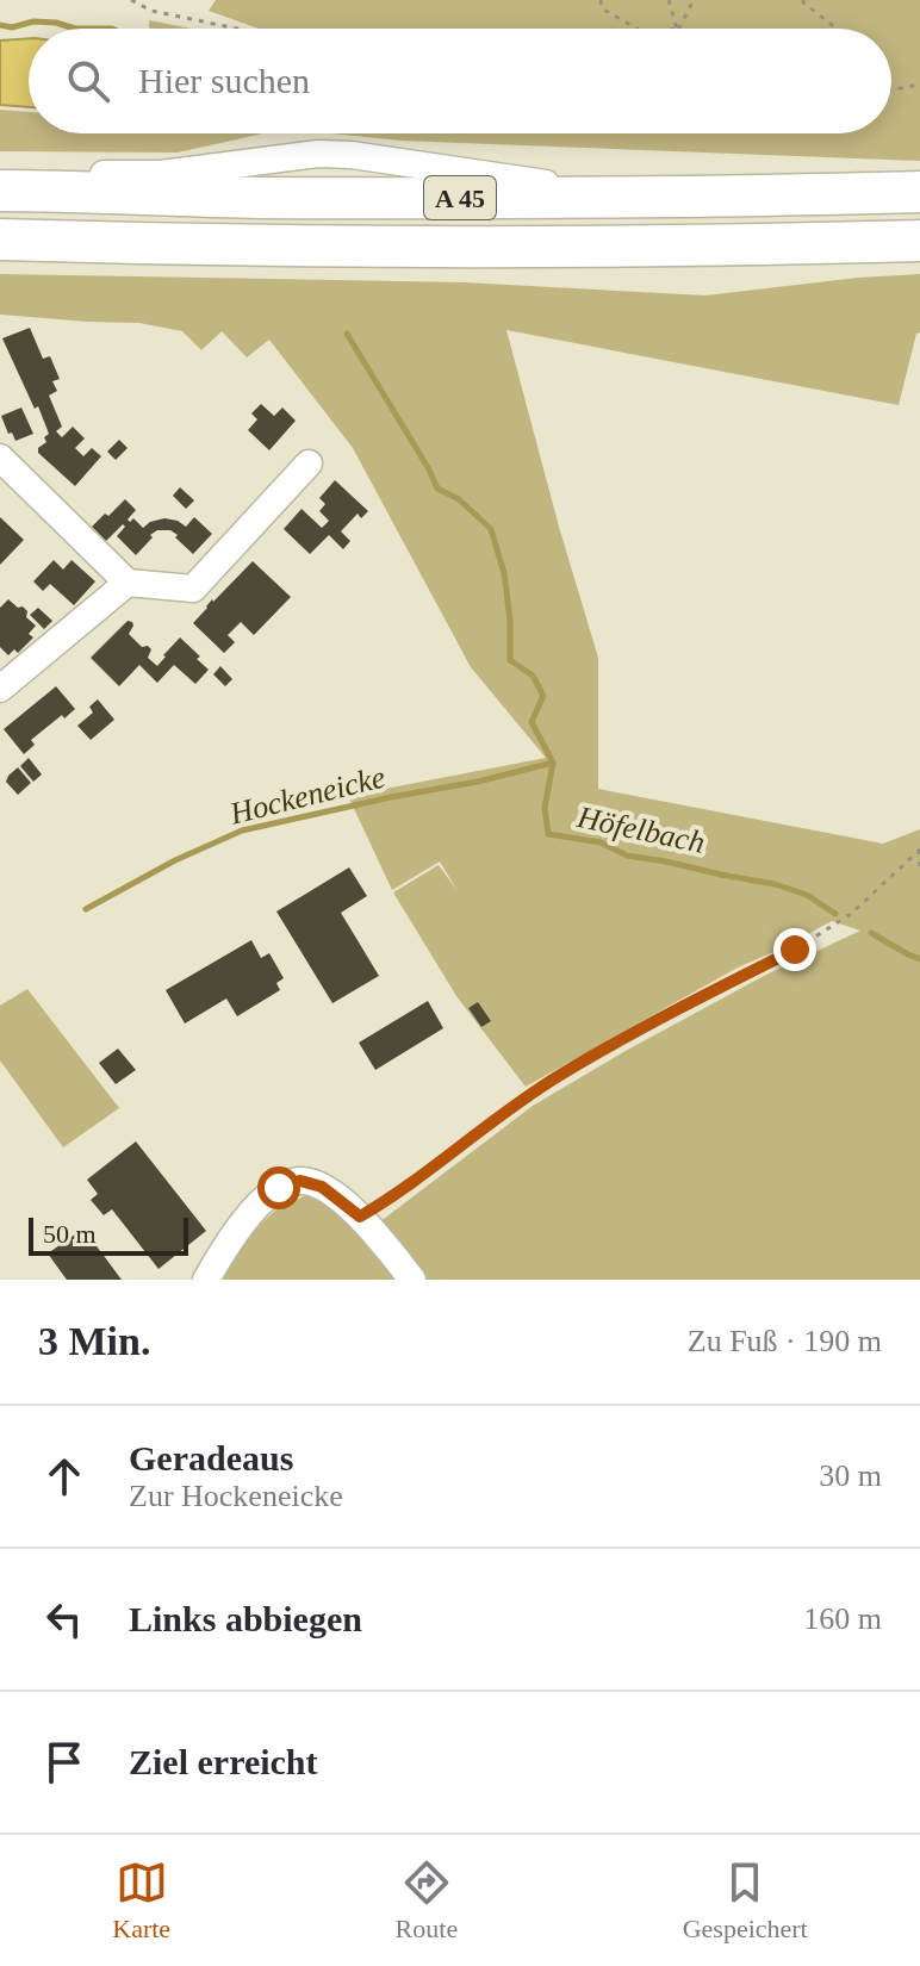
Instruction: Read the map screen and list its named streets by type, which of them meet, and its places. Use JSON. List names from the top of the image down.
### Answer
{
  "streets": {
    "highway": ["A 45"]
  },
  "water": ["Hockeneicke", "Höfelbach"],
  "scale_bar": "50 m",
  "page": {
    "search": "Hier suchen",
    "scale": "50 m",
    "heading": ["3 Min.", "Zu Fuß · 190 m"],
    "list": [
      ["Geradeaus", "Zur Hockeneicke", "30 m"],
      ["Links abbiegen", "160 m"],
      "Ziel erreicht"
    ],
    "nav": ["Karte", "Route", "Gespeichert"]
  }
}
